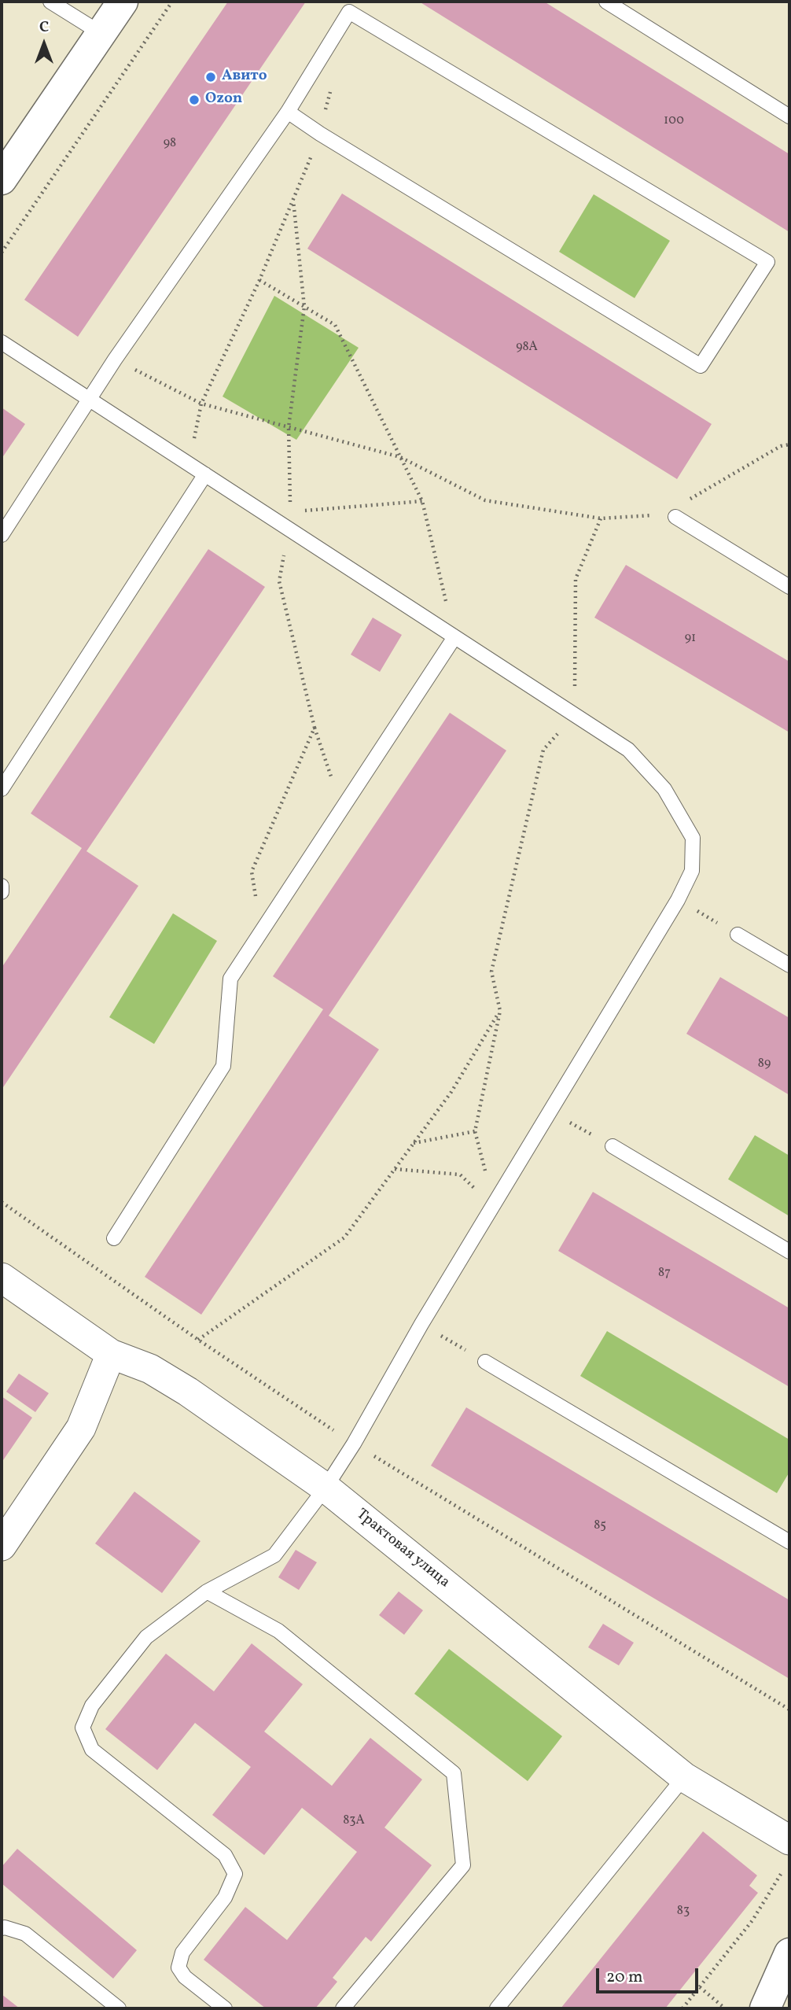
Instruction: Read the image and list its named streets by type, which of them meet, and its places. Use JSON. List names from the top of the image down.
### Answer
{
  "streets": {
    "street": ["Трактовая улица"]
  },
  "places": ["Авито", "Ozon"],
  "house_numbers": [
    "100",
    "98",
    "98А",
    "91",
    "89",
    "87",
    "85",
    "83А",
    "83"
  ],
  "scale_bar": "20 m",
  "north": "top"
}
